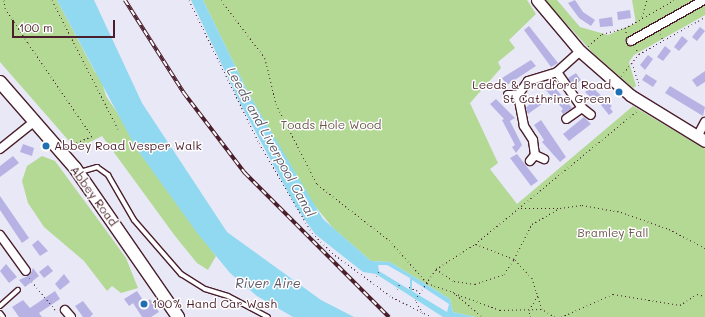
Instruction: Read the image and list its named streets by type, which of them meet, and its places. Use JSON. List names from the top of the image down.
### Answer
{
  "streets": {
    "main road": ["Abbey Road"]
  },
  "water": ["Leeds and Liverpool Canal", "River Aire"],
  "parks": ["Toads Hole Wood", "Bramley Fall"],
  "places": ["Leeds & Bradford Road St Cathrine Green", "Abbey Road Vesper Walk", "100% Hand Car Wash"],
  "scale_bar": "100 m"
}
